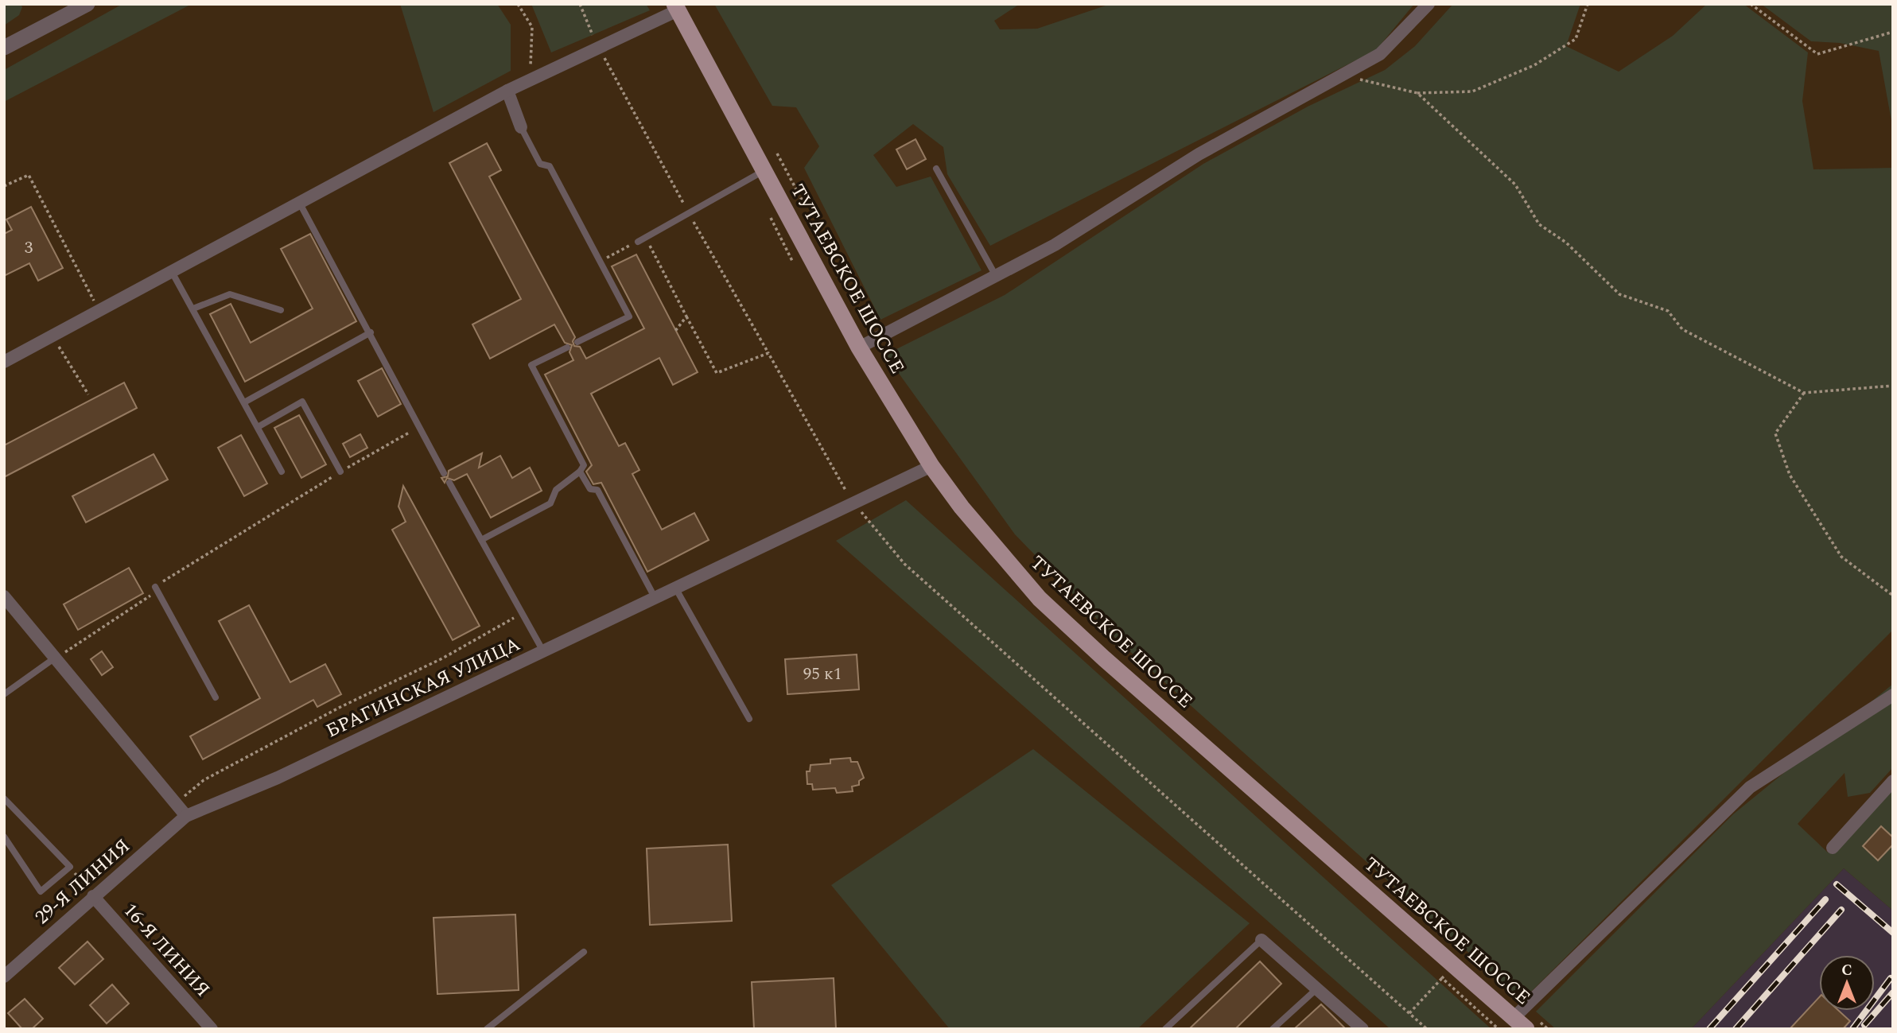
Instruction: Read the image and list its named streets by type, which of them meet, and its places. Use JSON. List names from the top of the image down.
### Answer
{
  "streets": {
    "main road": ["ТУТАЕВСКОЕ ШОССЕ"],
    "street": ["БРАГИНСКАЯ УЛИЦА", "29-Я ЛИНИЯ", "16-Я ЛИНИЯ"]
  },
  "crossings": [
    ["ТУТАЕВСКОЕ ШОССЕ", "БРАГИНСКАЯ УЛИЦА"],
    ["БРАГИНСКАЯ УЛИЦА", "29-Я ЛИНИЯ"],
    ["29-Я ЛИНИЯ", "16-Я ЛИНИЯ"]
  ],
  "house_numbers": ["3", "95 к1"],
  "north": "top"
}
